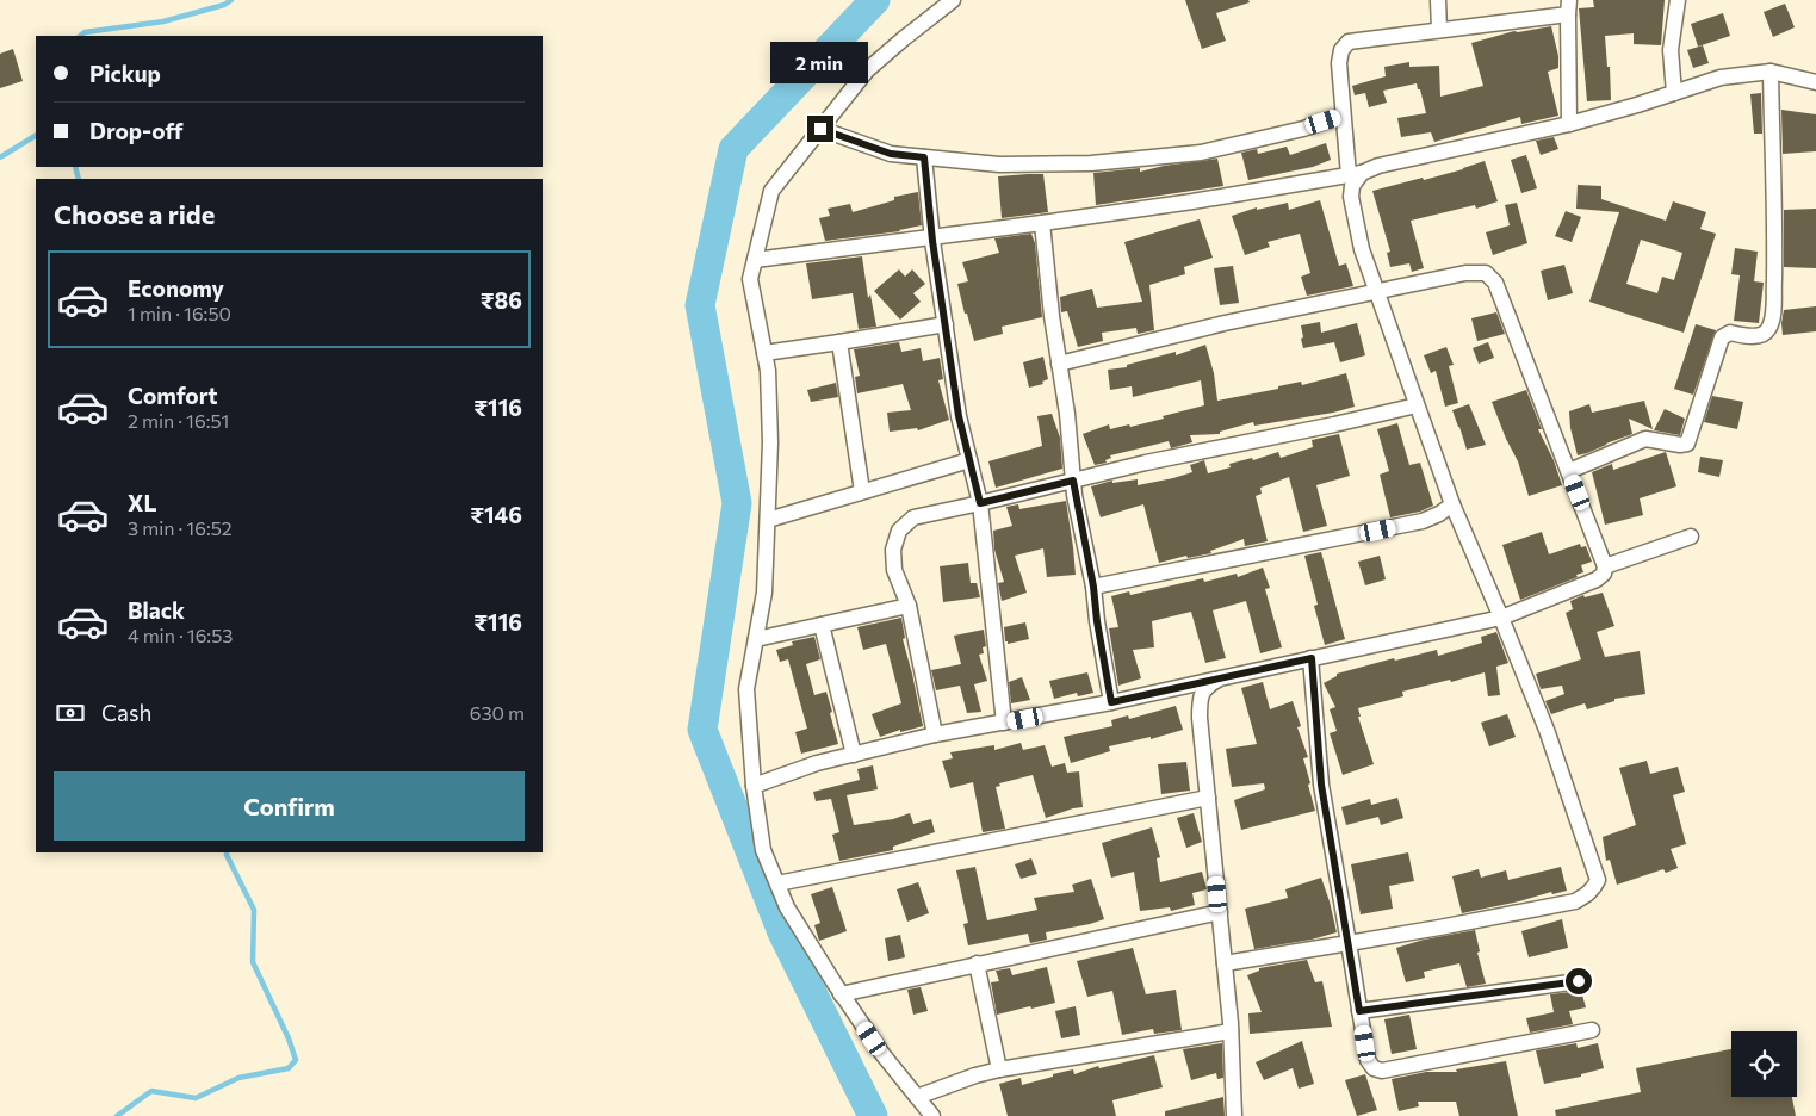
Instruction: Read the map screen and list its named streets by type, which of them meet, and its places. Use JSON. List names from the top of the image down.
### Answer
{
  "page": {
    "banner": ["Pickup", "Drop-off"],
    "bubble": "2 min",
    "heading": "Choose a ride",
    "list": [
      {
        "name": "Economy",
        "note": "1 min · 16:50",
        "value": "₹86"
      },
      {
        "name": "Comfort",
        "note": "2 min · 16:51",
        "value": "₹116"
      },
      {
        "name": "XL",
        "note": "3 min · 16:52",
        "value": "₹146"
      },
      {
        "name": "Black",
        "note": "4 min · 16:53",
        "value": "₹116"
      }
    ],
    "pay": ["Cash", "630 m"],
    "buttons": "Confirm"
  }
}
